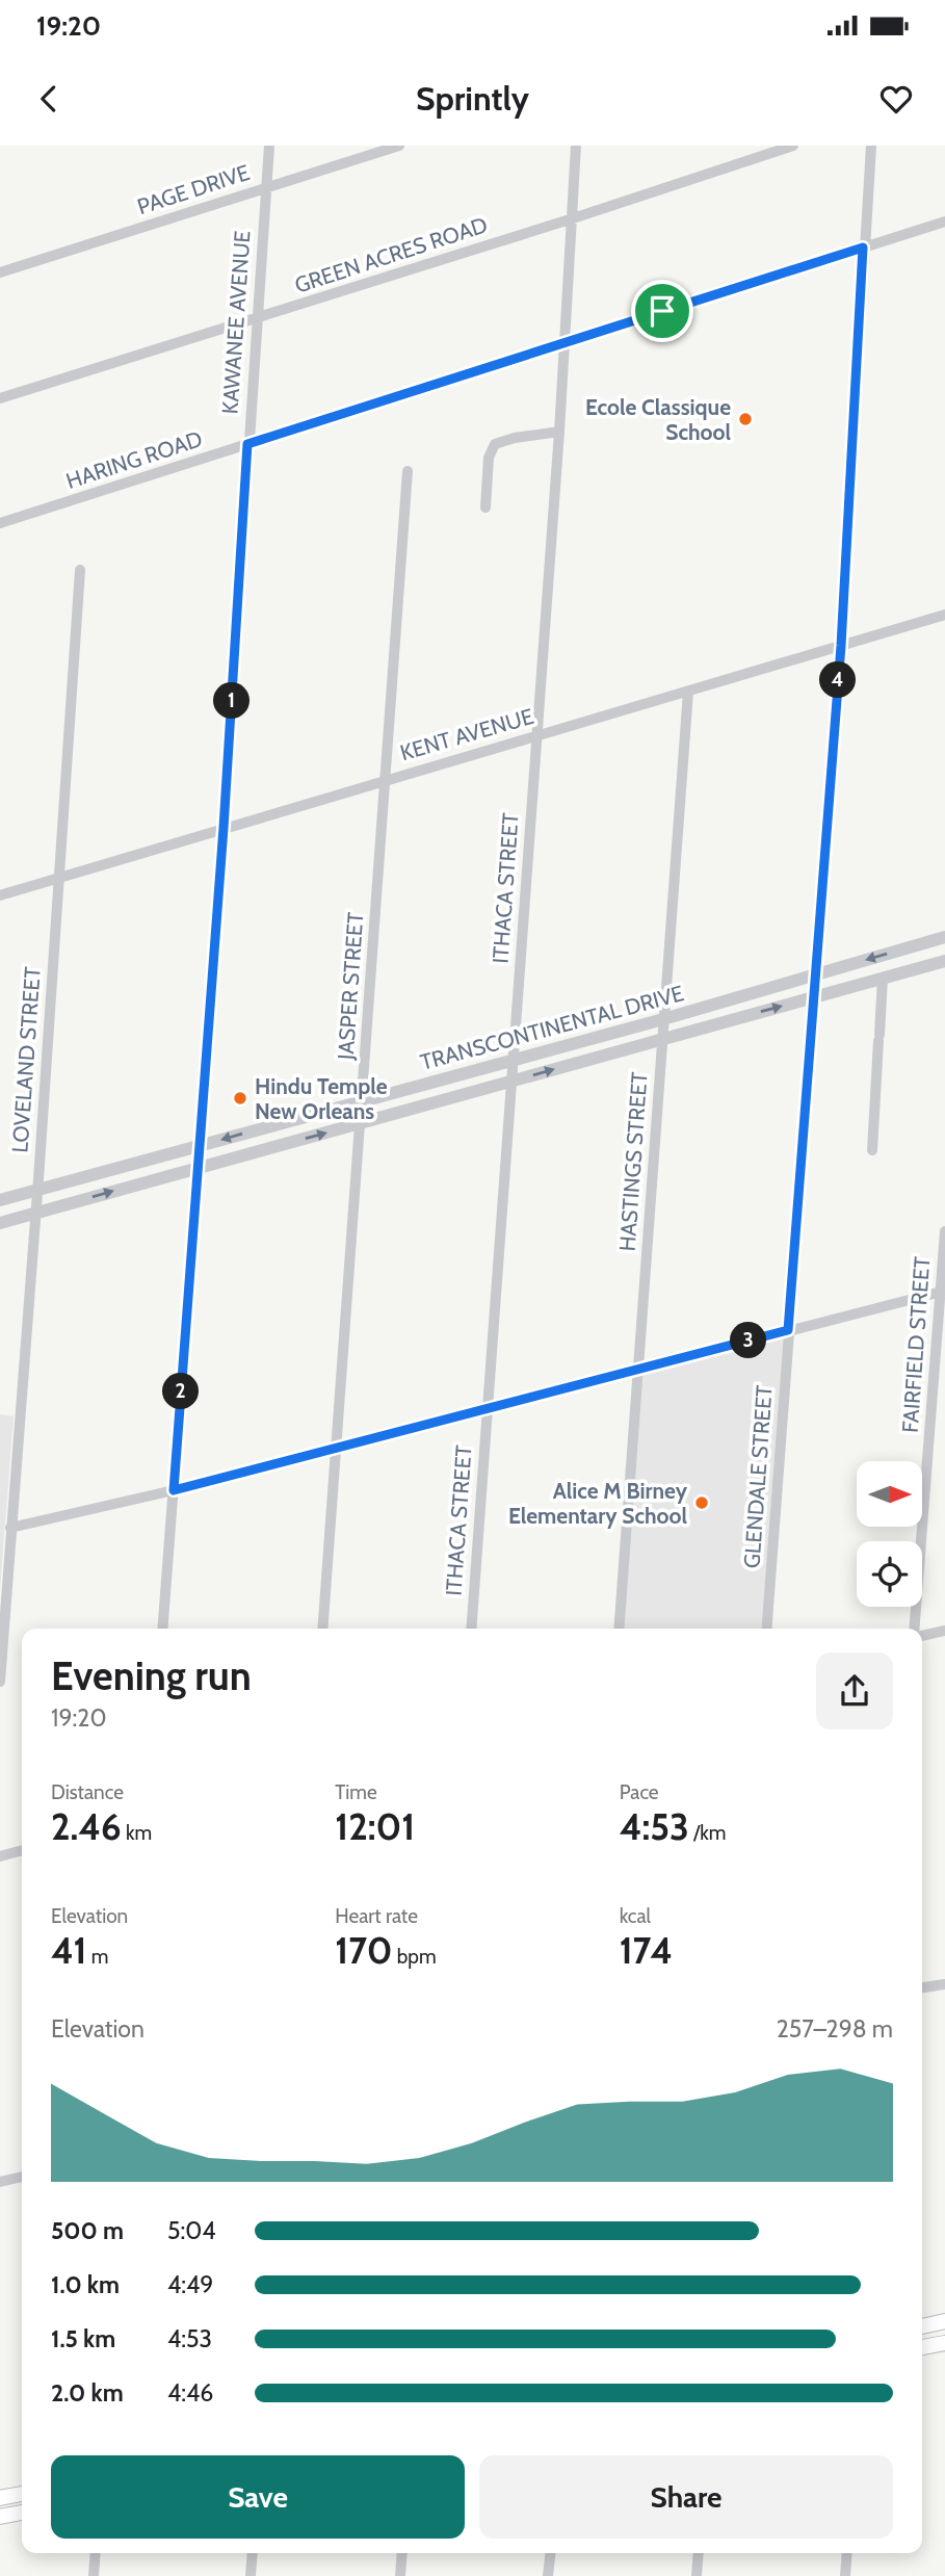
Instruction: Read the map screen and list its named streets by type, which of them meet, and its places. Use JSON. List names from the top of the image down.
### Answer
{
  "streets": {
    "street": [
      "PAGE DRIVE",
      "GREEN ACRES ROAD",
      "KAWANEE AVENUE",
      "HARING ROAD",
      "KENT AVENUE",
      "ITHACA STREET",
      "JASPER STREET",
      "TRANSCONTINENTAL DRIVE",
      "LOVELAND STREET",
      "HASTINGS STREET",
      "FAIRFIELD STREET",
      "GLENDALE STREET"
    ]
  },
  "crossings": [
    ["PAGE DRIVE", "KAWANEE AVENUE"],
    ["GREEN ACRES ROAD", "KAWANEE AVENUE"],
    ["GREEN ACRES ROAD", "ITHACA STREET"],
    ["KAWANEE AVENUE", "HARING ROAD"],
    ["KAWANEE AVENUE", "KENT AVENUE"],
    ["KAWANEE AVENUE", "TRANSCONTINENTAL DRIVE"],
    ["HARING ROAD", "ITHACA STREET"],
    ["HARING ROAD", "GLENDALE STREET"],
    ["KENT AVENUE", "ITHACA STREET"],
    ["KENT AVENUE", "JASPER STREET"],
    ["KENT AVENUE", "LOVELAND STREET"],
    ["KENT AVENUE", "HASTINGS STREET"],
    ["KENT AVENUE", "GLENDALE STREET"],
    ["ITHACA STREET", "TRANSCONTINENTAL DRIVE"],
    ["JASPER STREET", "TRANSCONTINENTAL DRIVE"],
    ["TRANSCONTINENTAL DRIVE", "LOVELAND STREET"],
    ["TRANSCONTINENTAL DRIVE", "HASTINGS STREET"],
    ["TRANSCONTINENTAL DRIVE", "GLENDALE STREET"]
  ],
  "places": ["Ecole Classique School", "Hindu Temple New Orleans", "Alice M Birney Elementary School"],
  "north": "right",
  "page": {
    "status": "19:20",
    "header": "Sprintly",
    "pins": [
      "4",
      "1",
      "3",
      "2"
    ],
    "heading": ["Evening run", "19:20"],
    "stats": [
      ["Distance", "2.46 km"],
      ["Time", "12:01"],
      ["Pace", "4:53 /km"],
      ["Elevation", "41 m"],
      ["Heart rate", "170 bpm"],
      ["kcal", "174"]
    ],
    "chart": ["Elevation", "257–298 m"],
    "list": [
      {
        "name": "500 m",
        "note": "5:04"
      },
      {
        "name": "1.0 km",
        "note": "4:49"
      },
      {
        "name": "1.5 km",
        "note": "4:53"
      },
      {
        "name": "2.0 km",
        "note": "4:46"
      }
    ],
    "buttons": ["Save", "Share"]
  }
}
